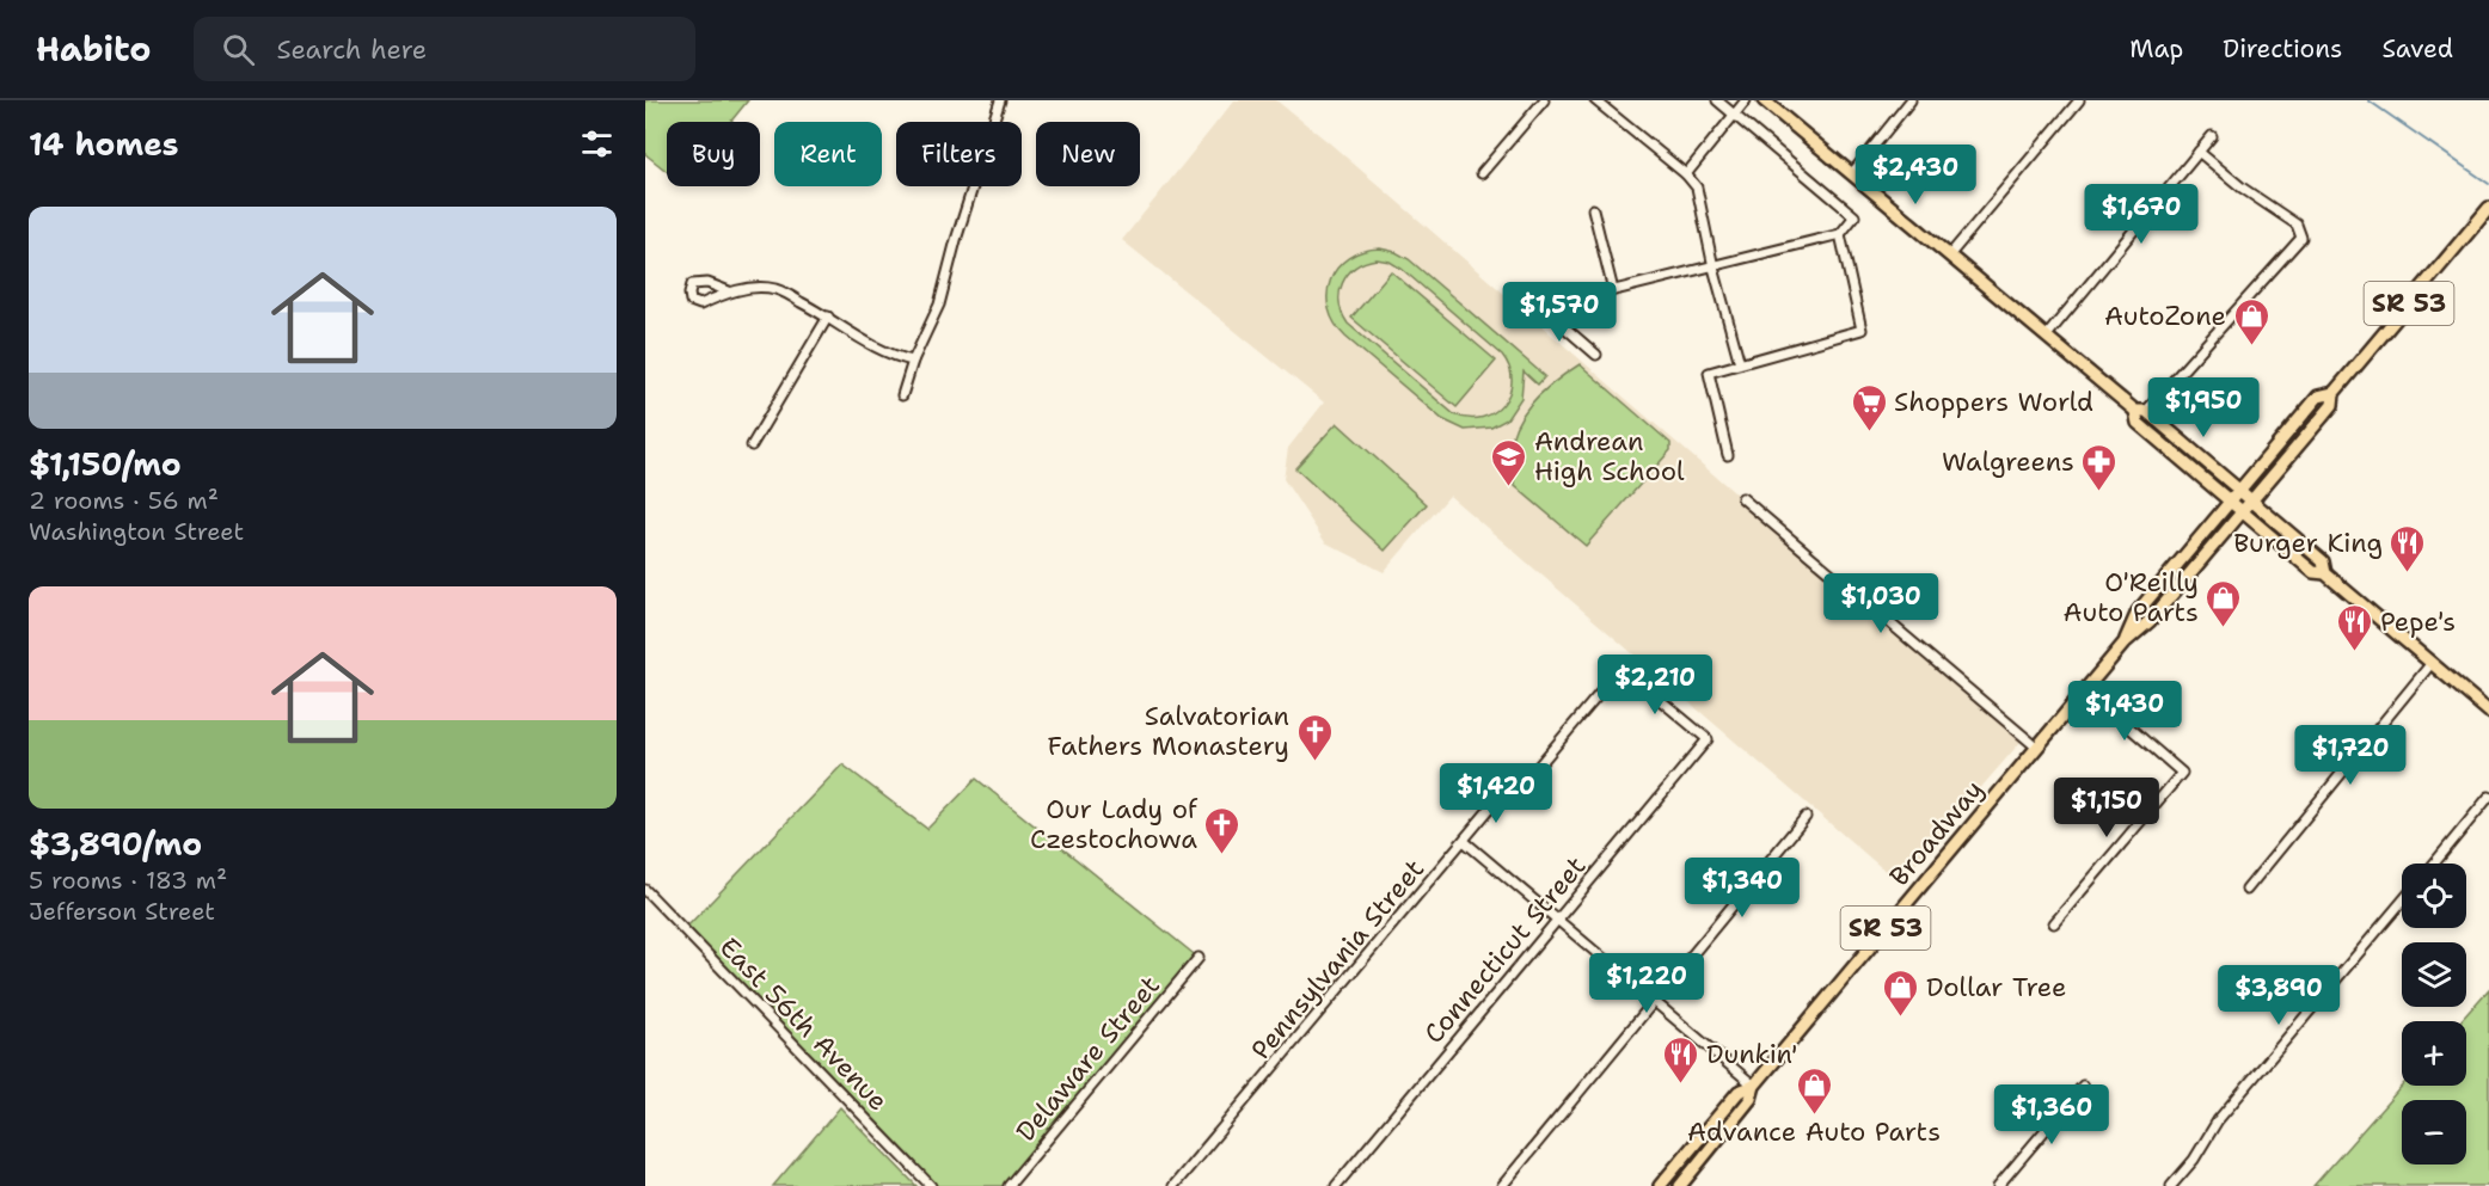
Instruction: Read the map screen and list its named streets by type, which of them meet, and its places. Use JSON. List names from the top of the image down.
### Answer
{
  "streets": {
    "main road": ["SR 53", "Broadway"],
    "street": [
      "Connecticut Street",
      "Pennsylvania Street",
      "East 56th Avenue",
      "Delaware Street"
    ]
  },
  "crossings": [
    ["Connecticut Street", "Pennsylvania Street"]
  ],
  "places": {
    "shop": [
      "AutoZone",
      "O'Reilly Auto Parts",
      "Dollar Tree",
      "Advance Auto Parts"
    ],
    "supermarket": ["Shoppers World"],
    "school or university": ["Andrean High School"],
    "pharmacy": ["Walgreens"],
    "restaurant": ["Burger King", "Pepe's", "Dunkin'"],
    "church": ["Salvatorian Fathers Monastery", "Our Lady of Czestochowa"]
  },
  "page": {
    "header": "Habito",
    "search": "Search here",
    "nav": ["Map", "Directions", "Saved"],
    "heading": "14 homes",
    "chip": [
      "Buy",
      "Rent",
      "Filters",
      "New"
    ],
    "price": [
      "$2,430",
      "$1,670",
      "$1,570",
      "$1,950",
      "$1,030",
      "$2,210",
      "$1,430",
      "$1,720",
      "$1,420",
      "$1,150",
      "$1,340",
      "$1,220",
      "$3,890",
      "$1,360"
    ],
    "list": [
      {
        "name": "$1,150/mo",
        "note": "2 rooms · 56 m² · Washington Street"
      },
      {
        "name": "$3,890/mo",
        "note": "5 rooms · 183 m² · Jefferson Street"
      }
    ],
    "map_buttons": ["+", "−"]
  }
}
